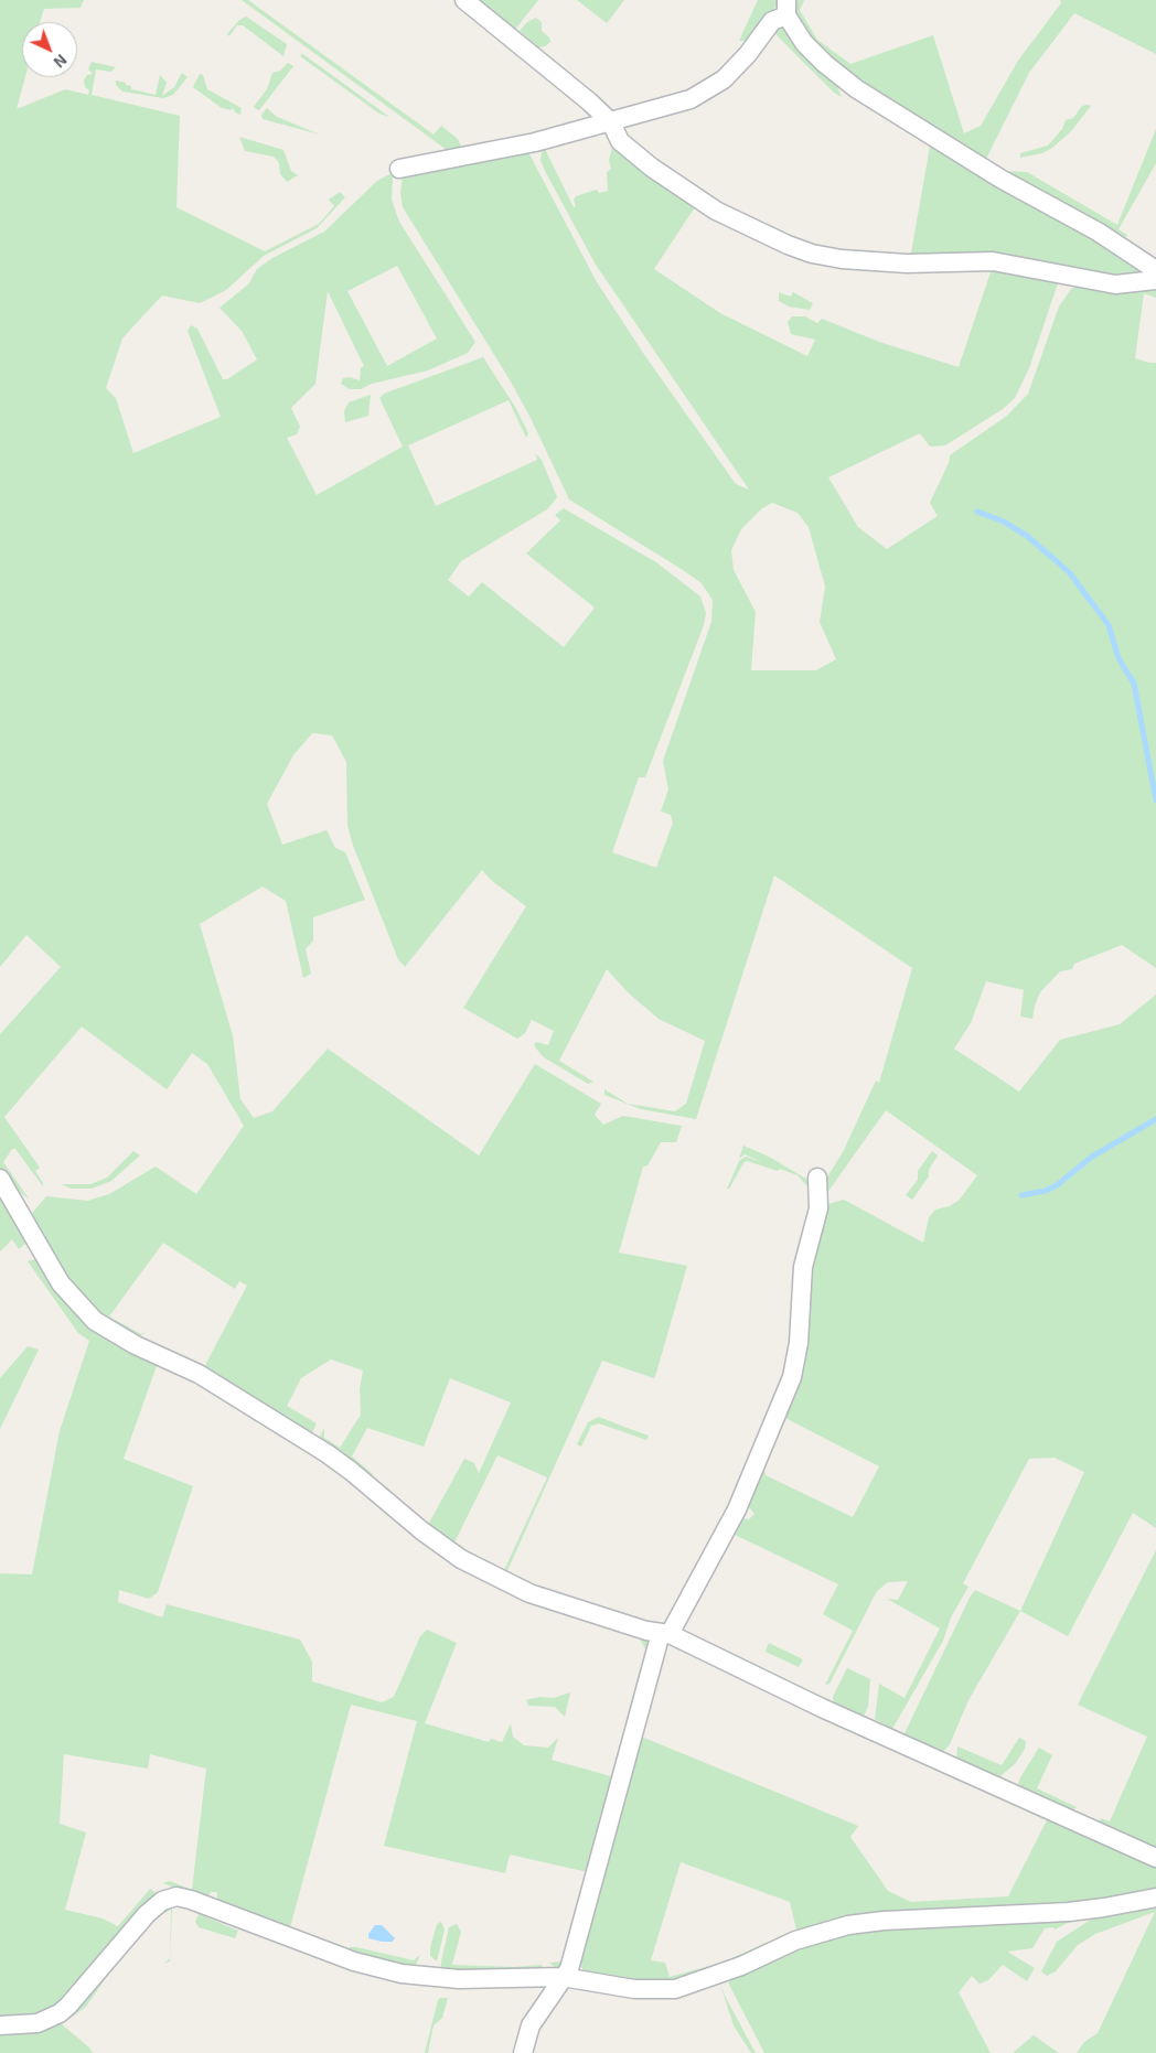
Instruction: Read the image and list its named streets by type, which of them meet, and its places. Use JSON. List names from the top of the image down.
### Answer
{
  "north": "bottom right"
}
